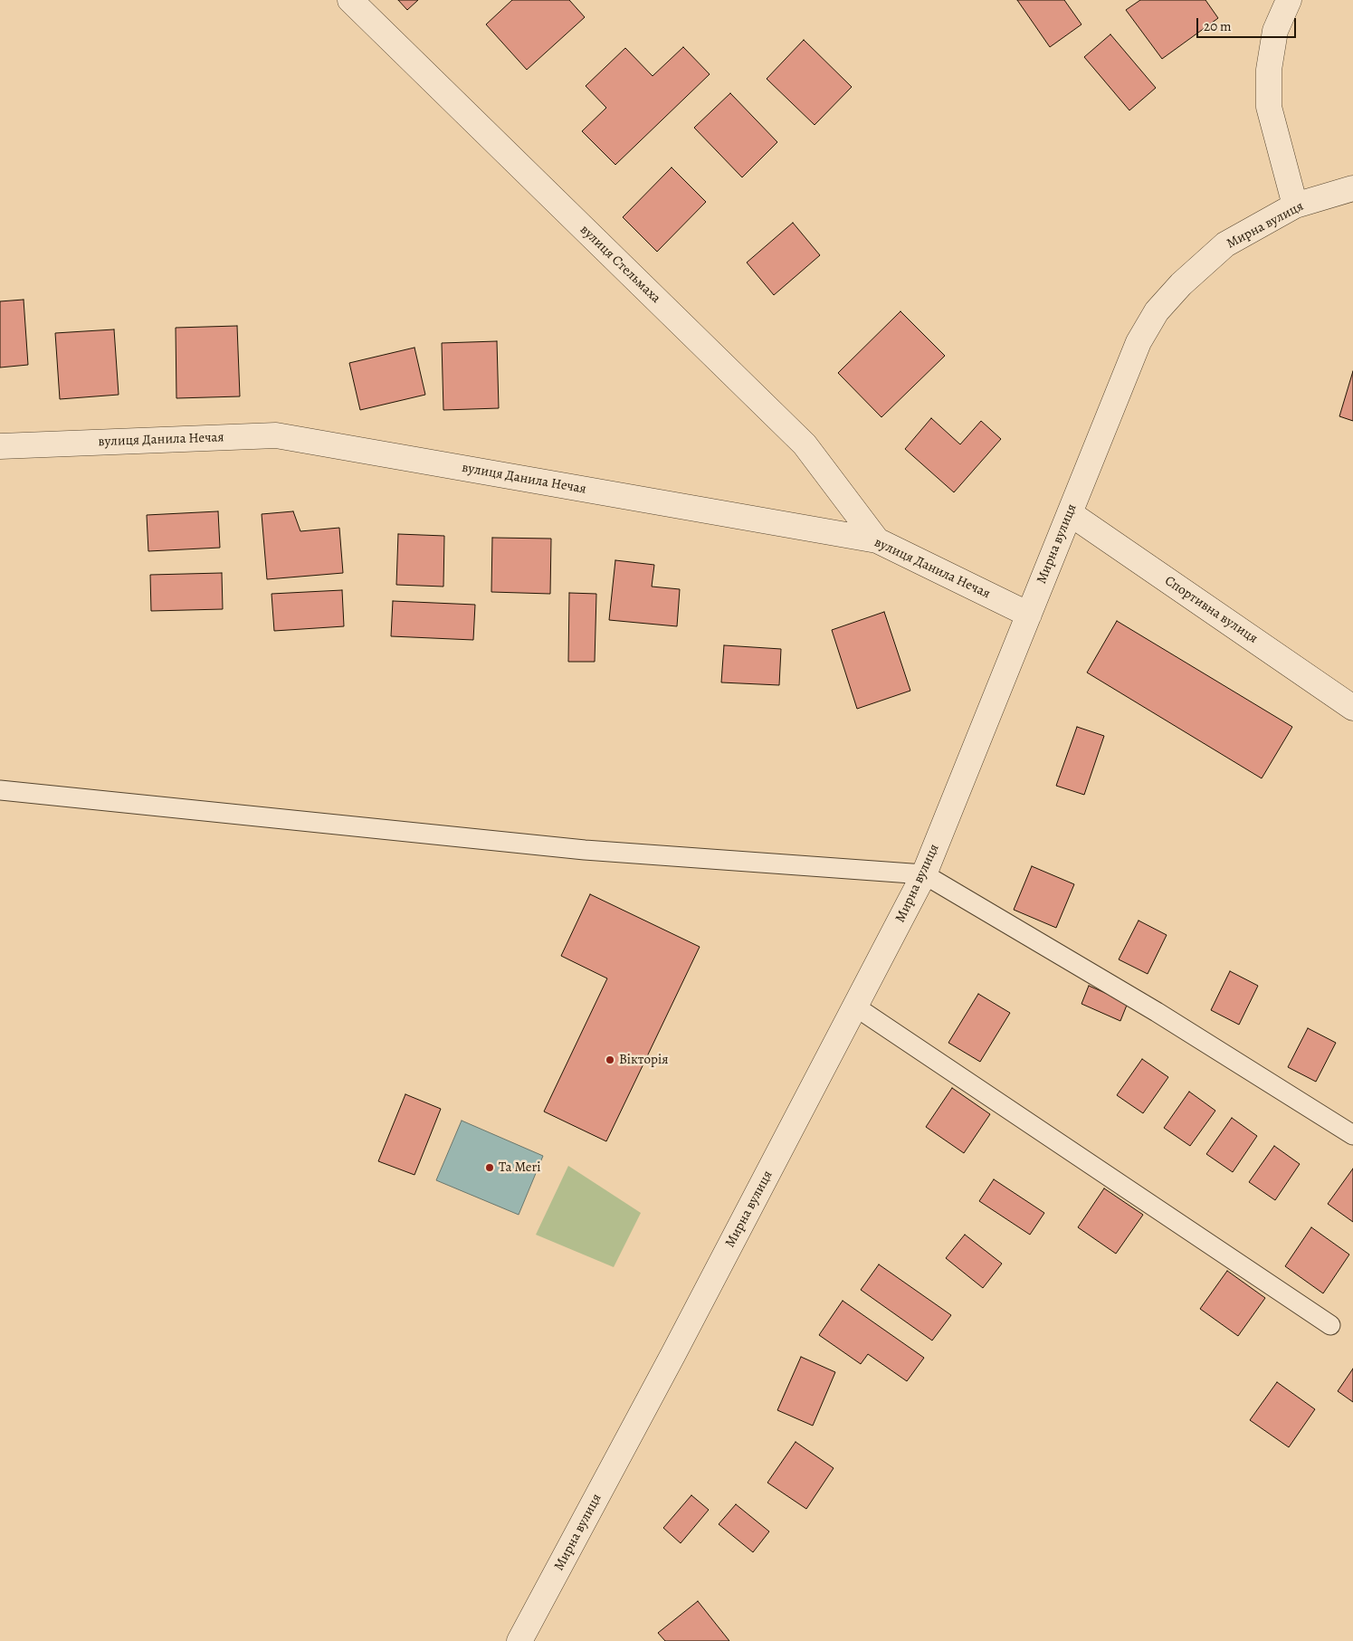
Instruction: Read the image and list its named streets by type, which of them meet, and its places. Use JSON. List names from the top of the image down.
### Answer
{
  "streets": {
    "street": [
      "Мирна вулиця",
      "вулиця Стельмаха",
      "вулиця Данила Нечая",
      "Спортивна вулиця"
    ]
  },
  "crossings": [
    ["Мирна вулиця", "вулиця Данила Нечая"],
    ["Мирна вулиця", "Спортивна вулиця"],
    ["вулиця Стельмаха", "вулиця Данила Нечая"]
  ],
  "places": ["Вікторія", "Ta Meri"],
  "scale_bar": "20 m"
}
